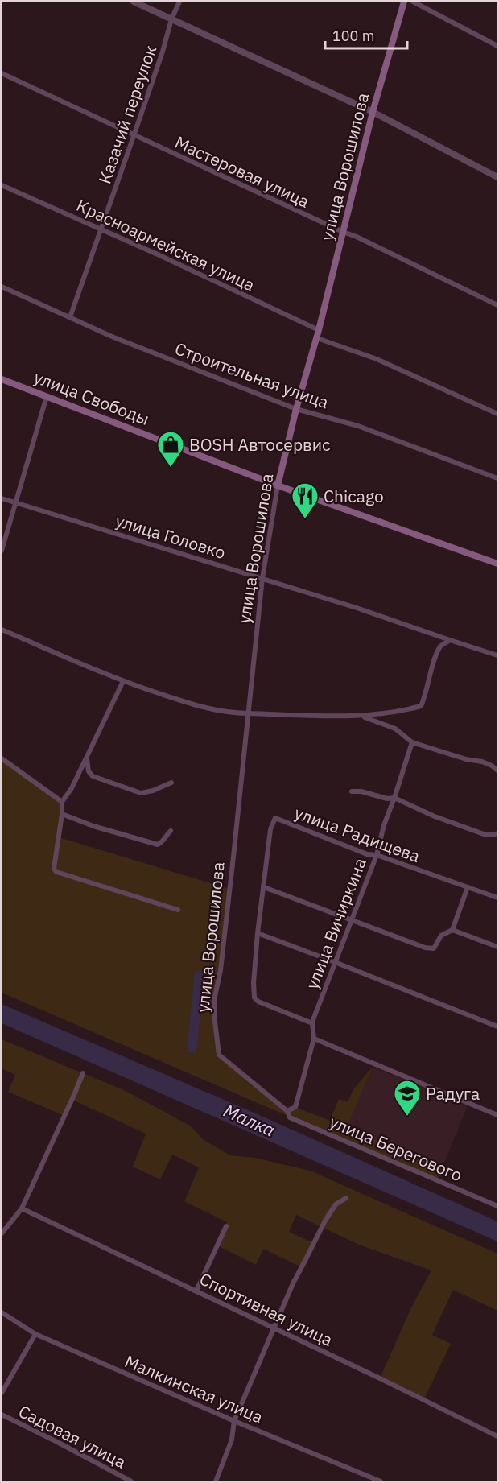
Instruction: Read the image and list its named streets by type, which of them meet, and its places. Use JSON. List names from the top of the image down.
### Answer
{
  "streets": {
    "main road": ["улица Ворошилова", "улица Свободы"],
    "street": [
      "Казачий переулок",
      "Мастеровая улица",
      "Красноармейская улица",
      "Строительная улица",
      "улица Головко",
      "улица Радищева",
      "улица Вичиркина",
      "улица Берегового",
      "Спортивная улица",
      "Малкинская улица",
      "Садовая улица"
    ]
  },
  "crossings": [
    ["Казачий переулок", "Мастеровая улица"],
    ["Казачий переулок", "Красноармейская улица"],
    ["Казачий переулок", "Строительная улица"],
    ["улица Ворошилова", "Мастеровая улица"],
    ["улица Ворошилова", "Красноармейская улица"],
    ["улица Ворошилова", "Строительная улица"],
    ["улица Ворошилова", "улица Свободы"],
    ["улица Ворошилова", "улица Головко"],
    ["улица Ворошилова", "улица Берегового"],
    ["улица Радищева", "улица Вичиркина"],
    ["улица Вичиркина", "улица Берегового"]
  ],
  "water": ["Малка"],
  "places": {
    "shop": ["BOSH Автосервис"],
    "restaurant": ["Chicago"],
    "school or university": ["Радуга"]
  },
  "scale_bar": "100 m"
}
